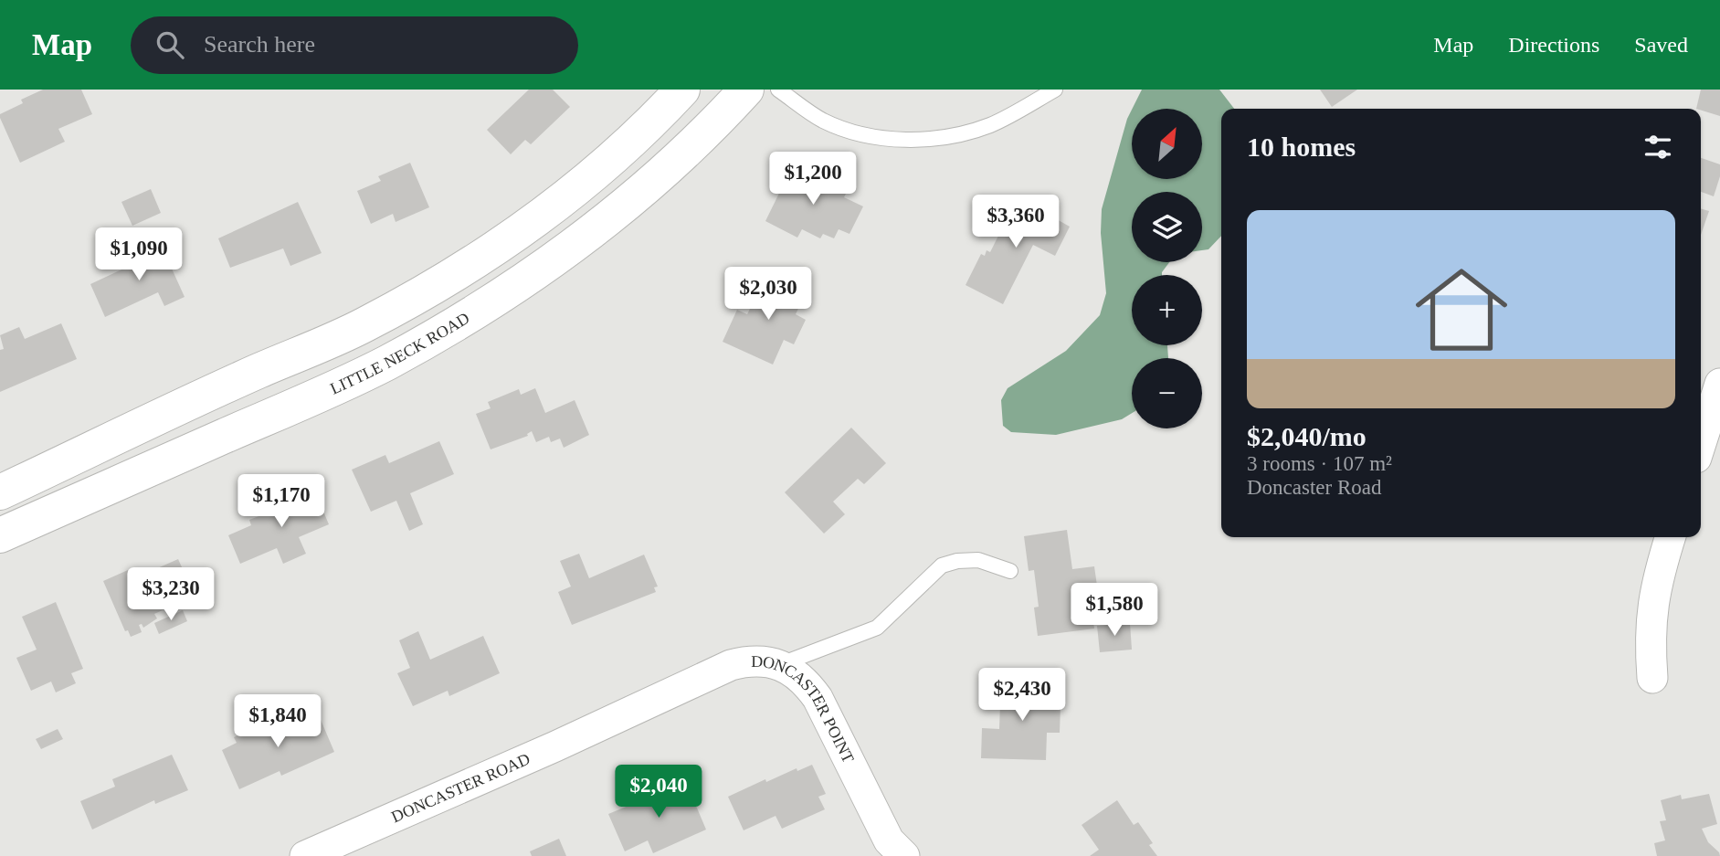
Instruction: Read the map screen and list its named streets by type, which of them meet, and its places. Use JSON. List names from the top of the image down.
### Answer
{
  "streets": {
    "street": ["LITTLE NECK ROAD", "DONCASTER POINT", "DONCASTER ROAD"]
  },
  "crossings": [
    ["DONCASTER POINT", "DONCASTER ROAD"]
  ],
  "north": "top right",
  "page": {
    "header": "Map",
    "search": "Search here",
    "nav": ["Map", "Directions", "Saved"],
    "map_buttons": ["+", "−"],
    "heading": "10 homes",
    "price": [
      "$1,200",
      "$3,360",
      "$1,090",
      "$2,030",
      "$1,170",
      "$3,230",
      "$1,580",
      "$2,430",
      "$1,840",
      "$2,040"
    ],
    "list": [
      {
        "name": "$2,040/mo",
        "note": "3 rooms · 107 m² · Doncaster Road"
      }
    ]
  }
}
